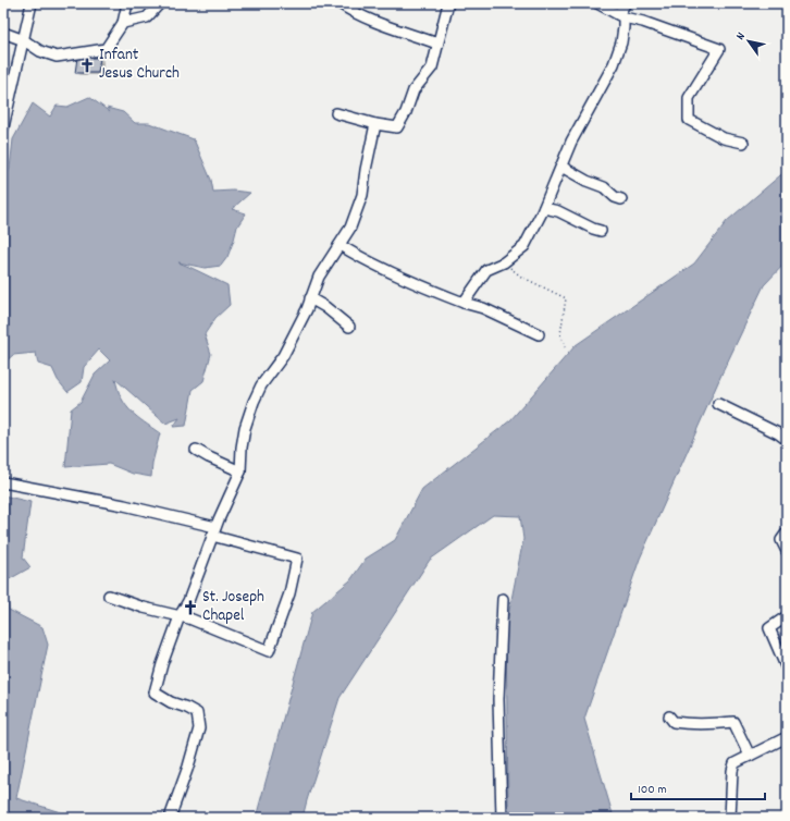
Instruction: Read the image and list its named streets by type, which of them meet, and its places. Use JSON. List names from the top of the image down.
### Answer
{
  "places": {
    "church": ["Infant Jesus Church", "St. Joseph Chapel"]
  },
  "scale_bar": "100 m",
  "north": "top left"
}
